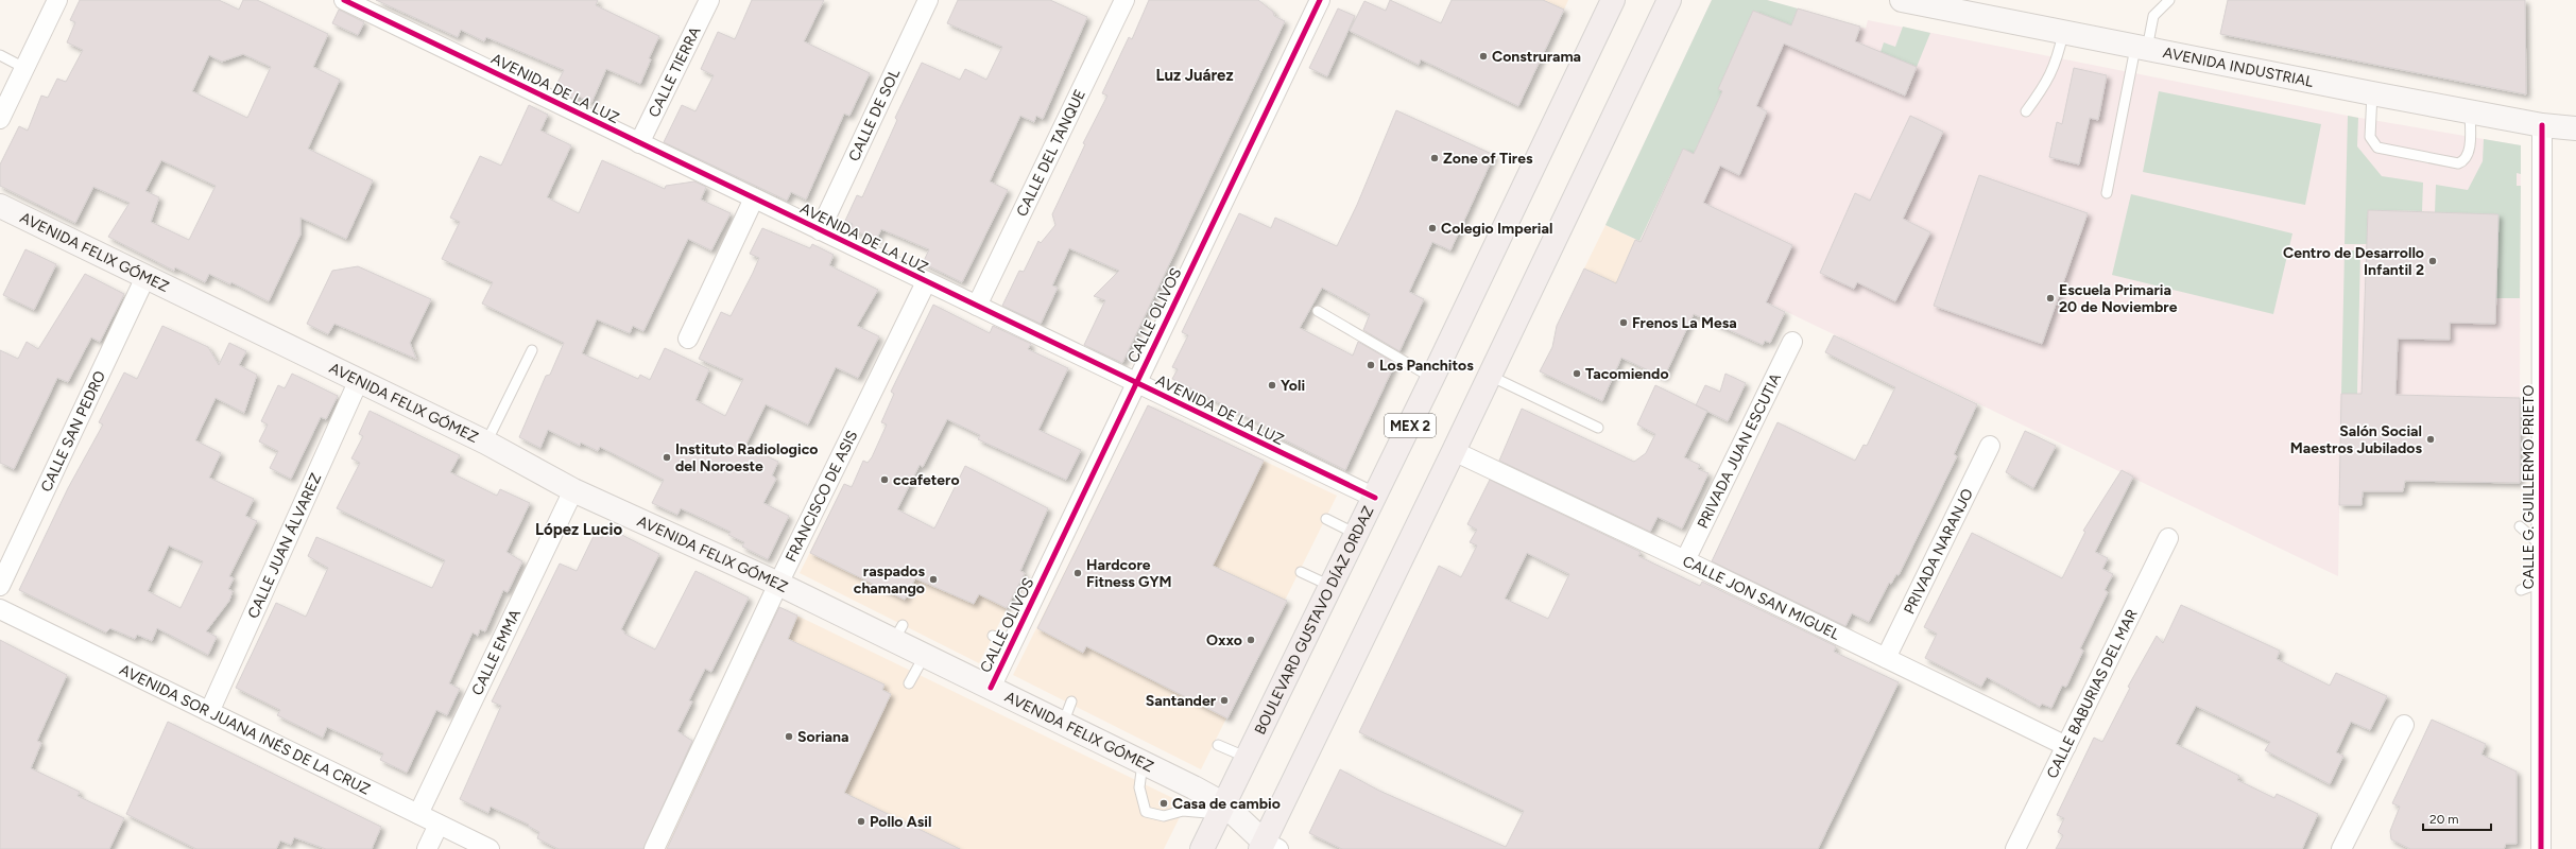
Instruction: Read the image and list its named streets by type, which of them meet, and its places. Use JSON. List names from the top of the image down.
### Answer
{
  "streets": {
    "main road": [
      "AVENIDA INDUSTRIAL",
      "AVENIDA FELIX GÓMEZ",
      "MEX 2",
      "BOULEVARD GUSTAVO DÍAZ ORDAZ"
    ],
    "street": [
      "CALLE TIERRA",
      "AVENIDA DE LA LUZ",
      "CALLE DE SOL",
      "CALLE DEL TANQUE",
      "CALLE OLIVOS",
      "CALLE SAN PEDRO",
      "PRIVADA JUAN ESCUTIA",
      "CALLE G. GUILLERMO PRIETO",
      "FRANCISCO DE ASIS",
      "CALLE JUAN ÁLVAREZ",
      "PRIVADA NARANJO",
      "CALLE JON SAN MIGUEL",
      "CALLE EMMA",
      "CALLE BABURIAS DEL MAR",
      "AVENIDA SOR JUANA INÉS DE LA CRUZ"
    ]
  },
  "crossings": [
    ["AVENIDA INDUSTRIAL", "CALLE G. GUILLERMO PRIETO"],
    ["CALLE TIERRA", "AVENIDA DE LA LUZ"],
    ["AVENIDA DE LA LUZ", "CALLE DE SOL"],
    ["AVENIDA DE LA LUZ", "CALLE DEL TANQUE"],
    ["AVENIDA DE LA LUZ", "CALLE OLIVOS"],
    ["AVENIDA DE LA LUZ", "FRANCISCO DE ASIS"],
    ["AVENIDA DE LA LUZ", "BOULEVARD GUSTAVO DÍAZ ORDAZ"],
    ["AVENIDA FELIX GÓMEZ", "CALLE OLIVOS"],
    ["AVENIDA FELIX GÓMEZ", "CALLE SAN PEDRO"],
    ["AVENIDA FELIX GÓMEZ", "FRANCISCO DE ASIS"],
    ["AVENIDA FELIX GÓMEZ", "CALLE JUAN ÁLVAREZ"],
    ["AVENIDA FELIX GÓMEZ", "BOULEVARD GUSTAVO DÍAZ ORDAZ"],
    ["AVENIDA FELIX GÓMEZ", "CALLE EMMA"],
    ["PRIVADA JUAN ESCUTIA", "CALLE JON SAN MIGUEL"],
    ["CALLE JUAN ÁLVAREZ", "AVENIDA SOR JUANA INÉS DE LA CRUZ"],
    ["PRIVADA NARANJO", "CALLE JON SAN MIGUEL"],
    ["CALLE JON SAN MIGUEL", "CALLE BABURIAS DEL MAR"],
    ["CALLE EMMA", "AVENIDA SOR JUANA INÉS DE LA CRUZ"]
  ],
  "districts": ["Luz Juárez", "López Lucio"],
  "places": [
    "Construrama",
    "Zone of Tires",
    "Colegio Imperial",
    "Centro de Desarrollo Infantil 2",
    "Escuela Primaria 20 de Noviembre",
    "Frenos La Mesa",
    "Los Panchitos",
    "Tacomiendo",
    "Yoli",
    "Salón Social Maestros Jubilados",
    "Instituto Radiologico del Noroeste",
    "ccafetero",
    "Hardcore Fitness GYM",
    "raspados chamango",
    "Oxxo",
    "Santander",
    "Soriana",
    "Casa de cambio",
    "Pollo Asil"
  ],
  "scale_bar": "20 m"
}
